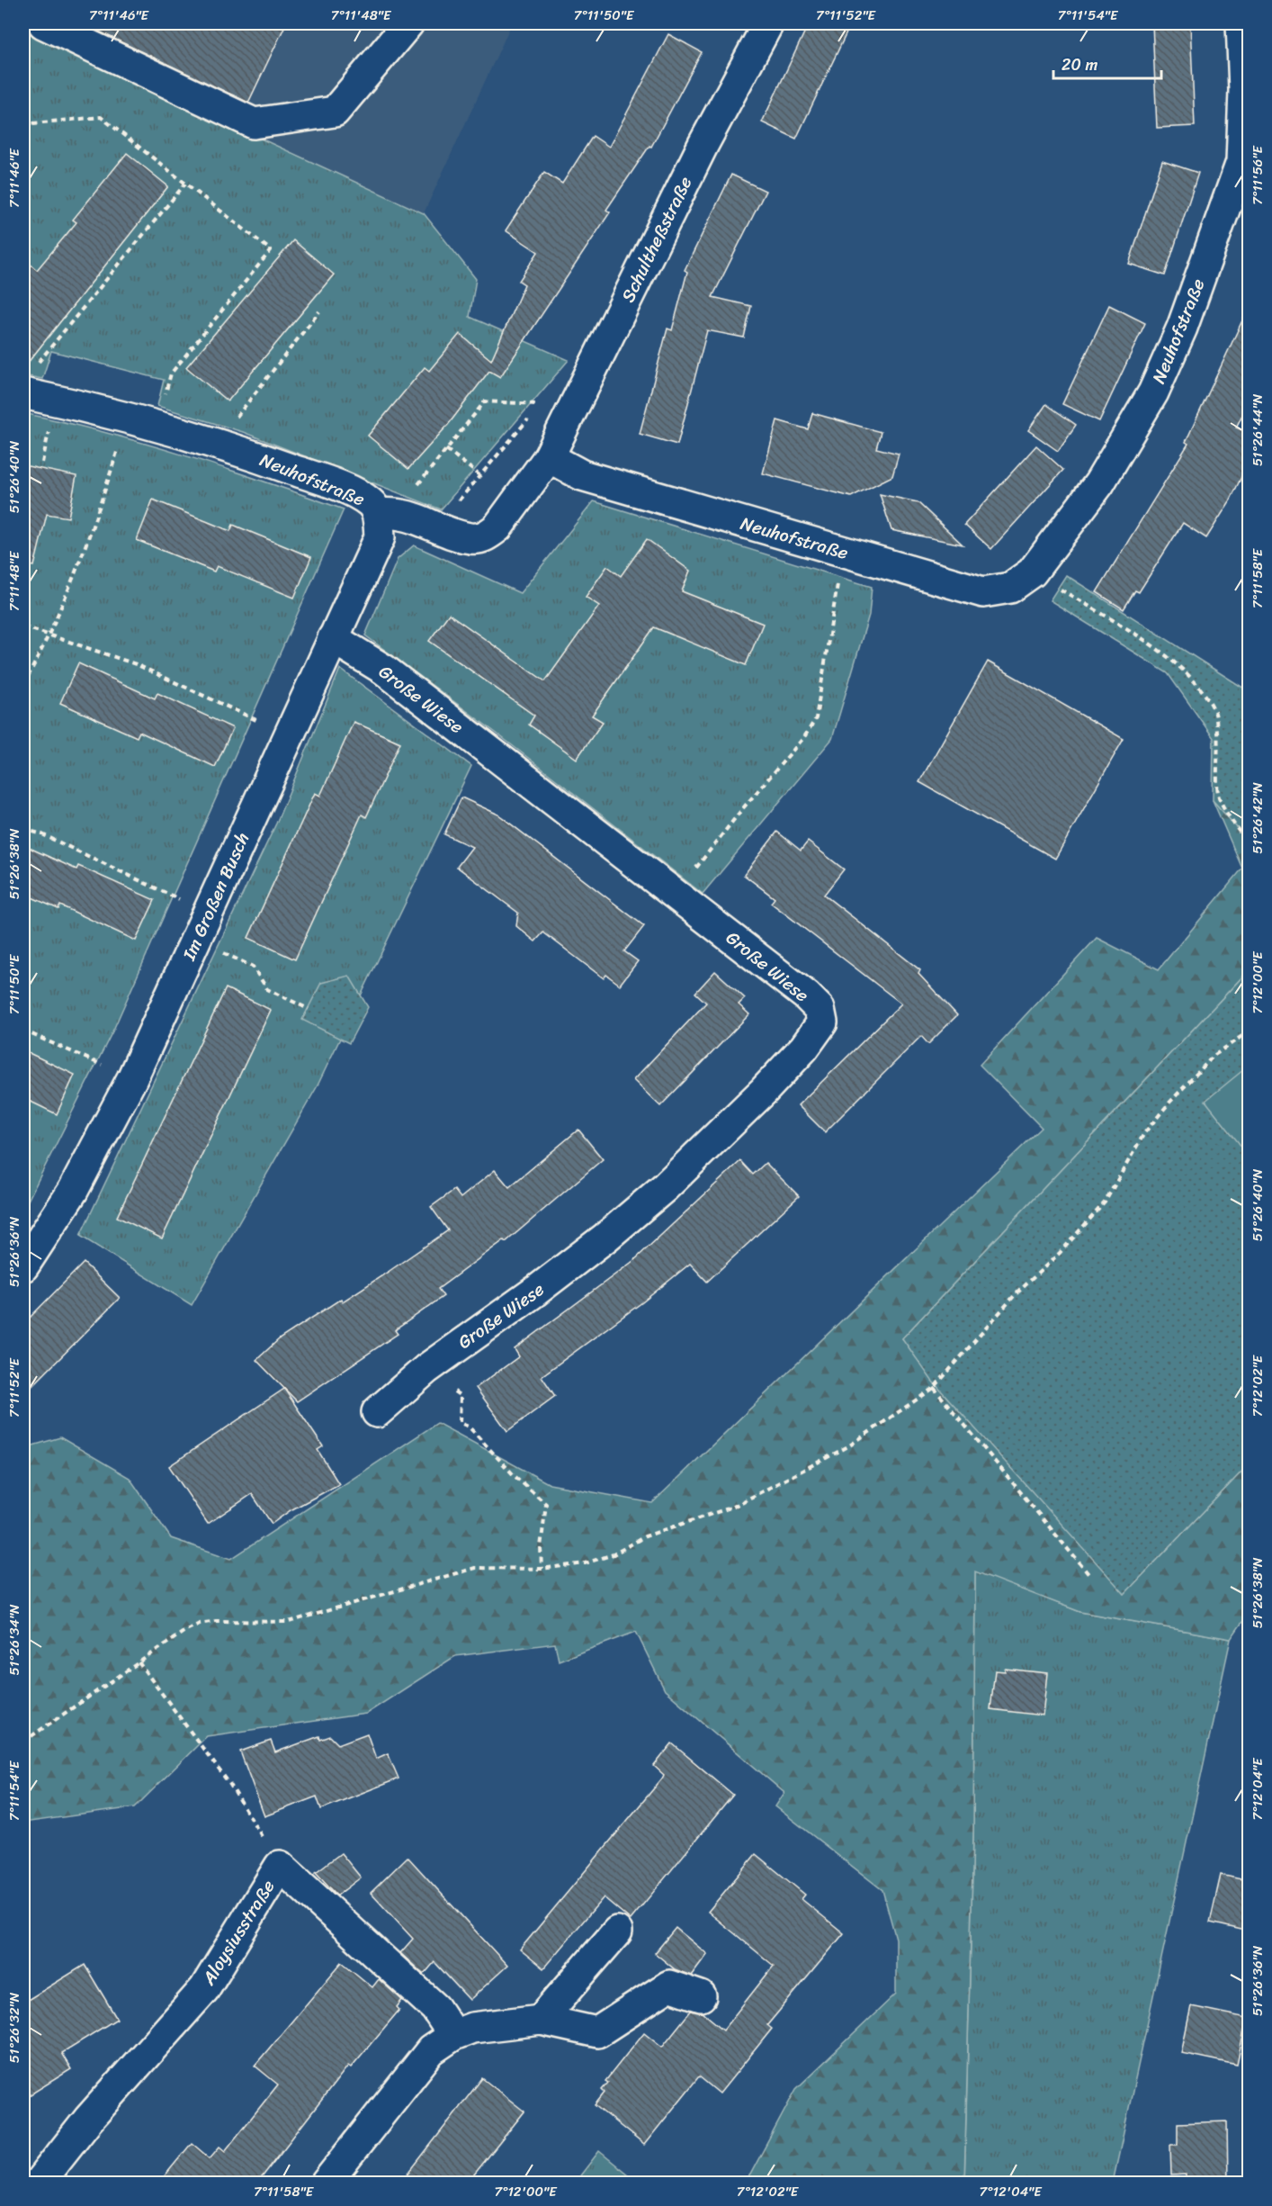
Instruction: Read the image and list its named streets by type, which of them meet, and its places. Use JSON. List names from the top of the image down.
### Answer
{
  "streets": {
    "street": [
      "Schultheßstraße",
      "Neuhofstraße",
      "Große Wiese",
      "Im Großen Busch",
      "Aloysiusstraße"
    ]
  },
  "crossings": [
    ["Schultheßstraße", "Neuhofstraße"],
    ["Neuhofstraße", "Im Großen Busch"],
    ["Große Wiese", "Im Großen Busch"]
  ],
  "scale_bar": "20 m",
  "coordinates": [
    "7°11'46\"E",
    "7°11'48\"E",
    "7°11'50\"E",
    "7°11'52\"E",
    "7°11'54\"E",
    "7°11'56\"E",
    "51°26'44\"N",
    "51°26'40\"N",
    "7°11'58\"E",
    "51°26'42\"N",
    "51°26'38\"N",
    "7°12'00\"E",
    "51°26'36\"N",
    "7°12'02\"E",
    "51°26'34\"N",
    "7°12'04\"E",
    "51°26'32\"N"
  ]
}
